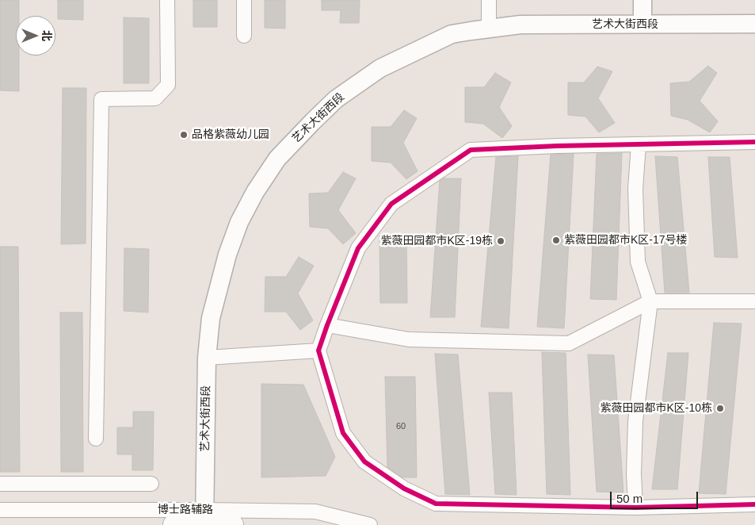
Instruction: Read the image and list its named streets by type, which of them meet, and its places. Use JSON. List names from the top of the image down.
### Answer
{
  "streets": {
    "street": ["艺术大街西段", "博士路辅路"]
  },
  "crossings": [
    ["艺术大街西段", "博士路辅路"]
  ],
  "places": [
    "品格紫薇幼儿园",
    "紫薇田园都市K区-17号楼",
    "紫薇田园都市K区-19栋",
    "紫薇田园都市K区-10栋"
  ],
  "house_numbers": ["60"],
  "scale_bar": "50 m",
  "north": "right"
}
